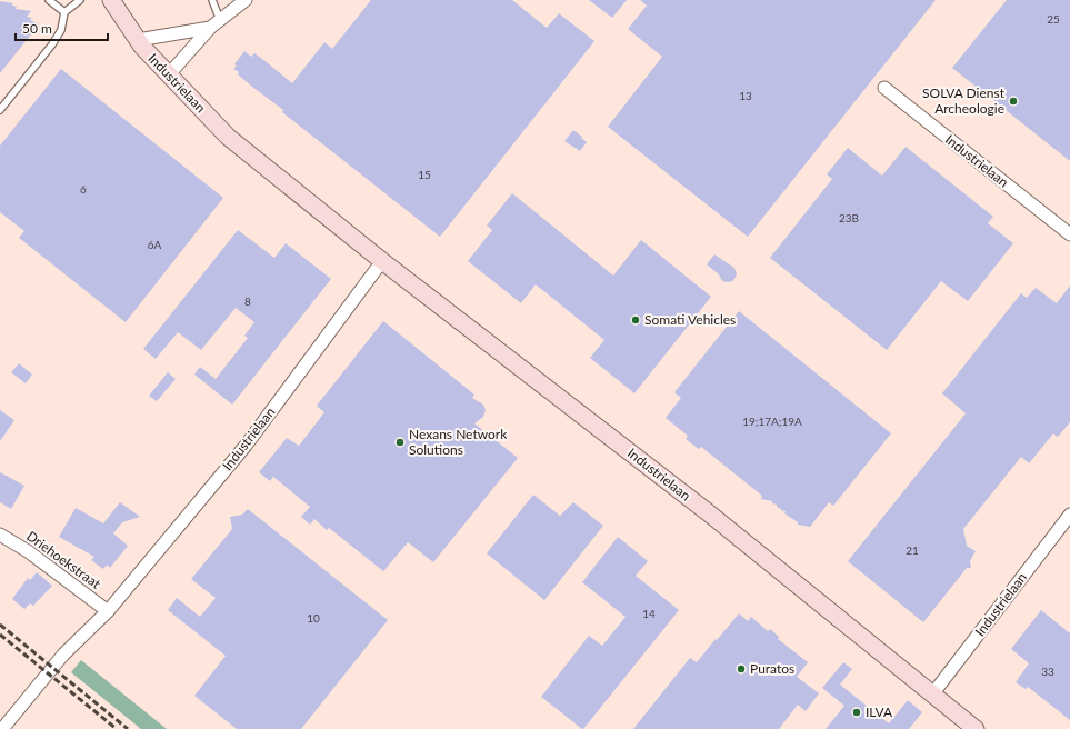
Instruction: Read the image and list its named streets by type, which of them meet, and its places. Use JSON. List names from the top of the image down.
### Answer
{
  "streets": {
    "street": ["Industrielaan", "Driehoekstraat"]
  },
  "crossings": [
    ["Industrielaan", "Driehoekstraat"]
  ],
  "places": [
    "SOLVA Dienst Archeologie",
    "Somati Vehicles",
    "Nexans Network Solutions",
    "Puratos",
    "ILVA"
  ],
  "house_numbers": [
    "25",
    "13",
    "15",
    "6",
    "23B",
    "6A",
    "8",
    "19;17A;19A",
    "21",
    "14",
    "10",
    "33"
  ],
  "scale_bar": "50 m"
}
